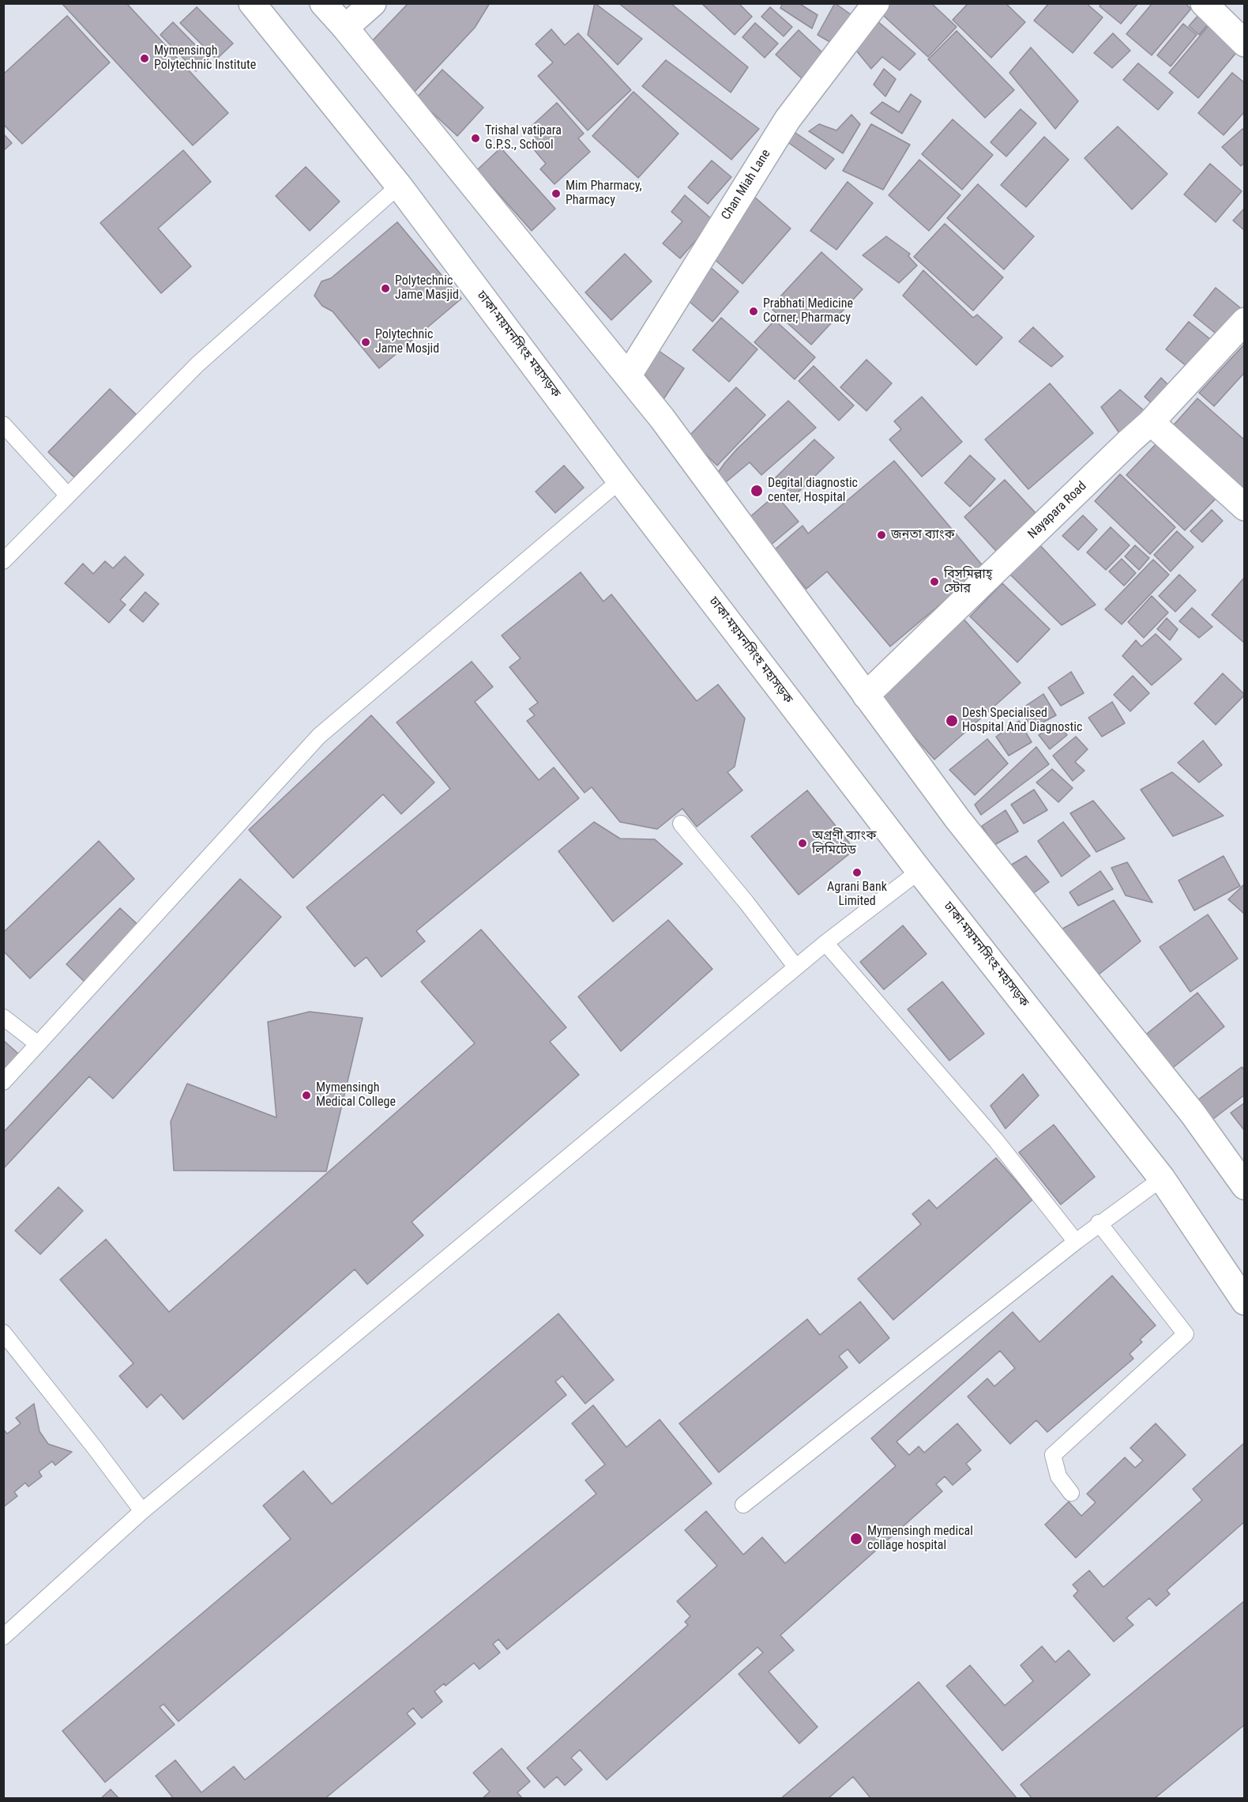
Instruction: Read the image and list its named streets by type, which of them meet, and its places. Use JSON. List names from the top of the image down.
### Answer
{
  "streets": {
    "main road": ["Chan Miah Lane", "ঢাকা-ময়মনসিংহ মহাসড়ক", "Nayapara Road"]
  },
  "places": [
    "Mymensingh Polytechnic Institute",
    "Trishal vatipara G.P.S., School",
    "Mim Pharmacy, Pharmacy",
    "Polytechnic Jame Masjid",
    "Prabhati Medicine Corner, Pharmacy",
    "Polytechnic Jame Mosjid",
    "Degital diagnostic center, Hospital",
    "জনতা ব্যাংক",
    "বিসমিল্লাহ্ স্টোর",
    "Desh Specialised Hospital And Diagnostic",
    "অগ্রণী ব্যাংক লিমিটেড",
    "Agrani Bank Limited",
    "Mymensingh Medical College",
    "Mymensingh medical collage hospital"
  ]
}
